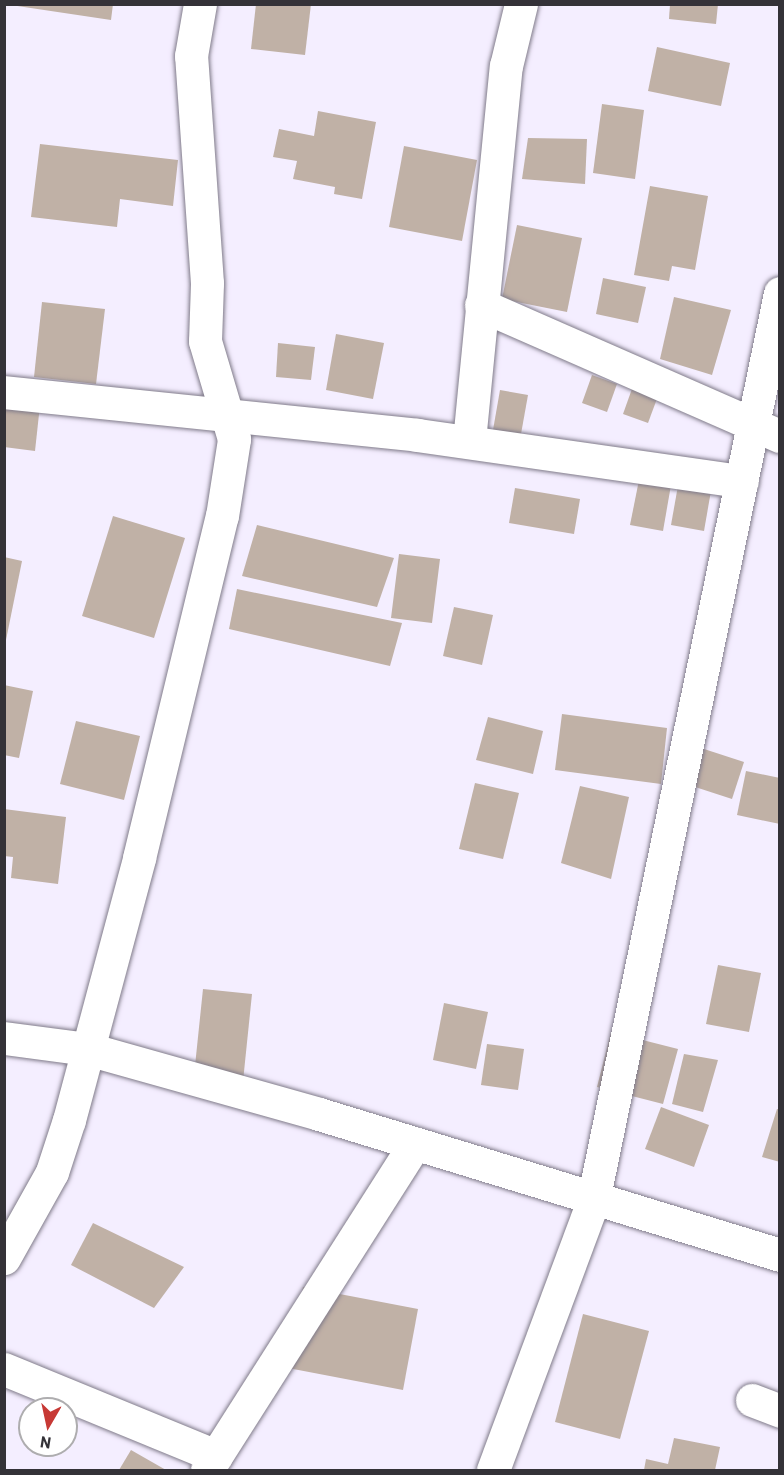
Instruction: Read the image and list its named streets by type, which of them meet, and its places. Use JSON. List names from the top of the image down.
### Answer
{
  "north": "bottom"
}
